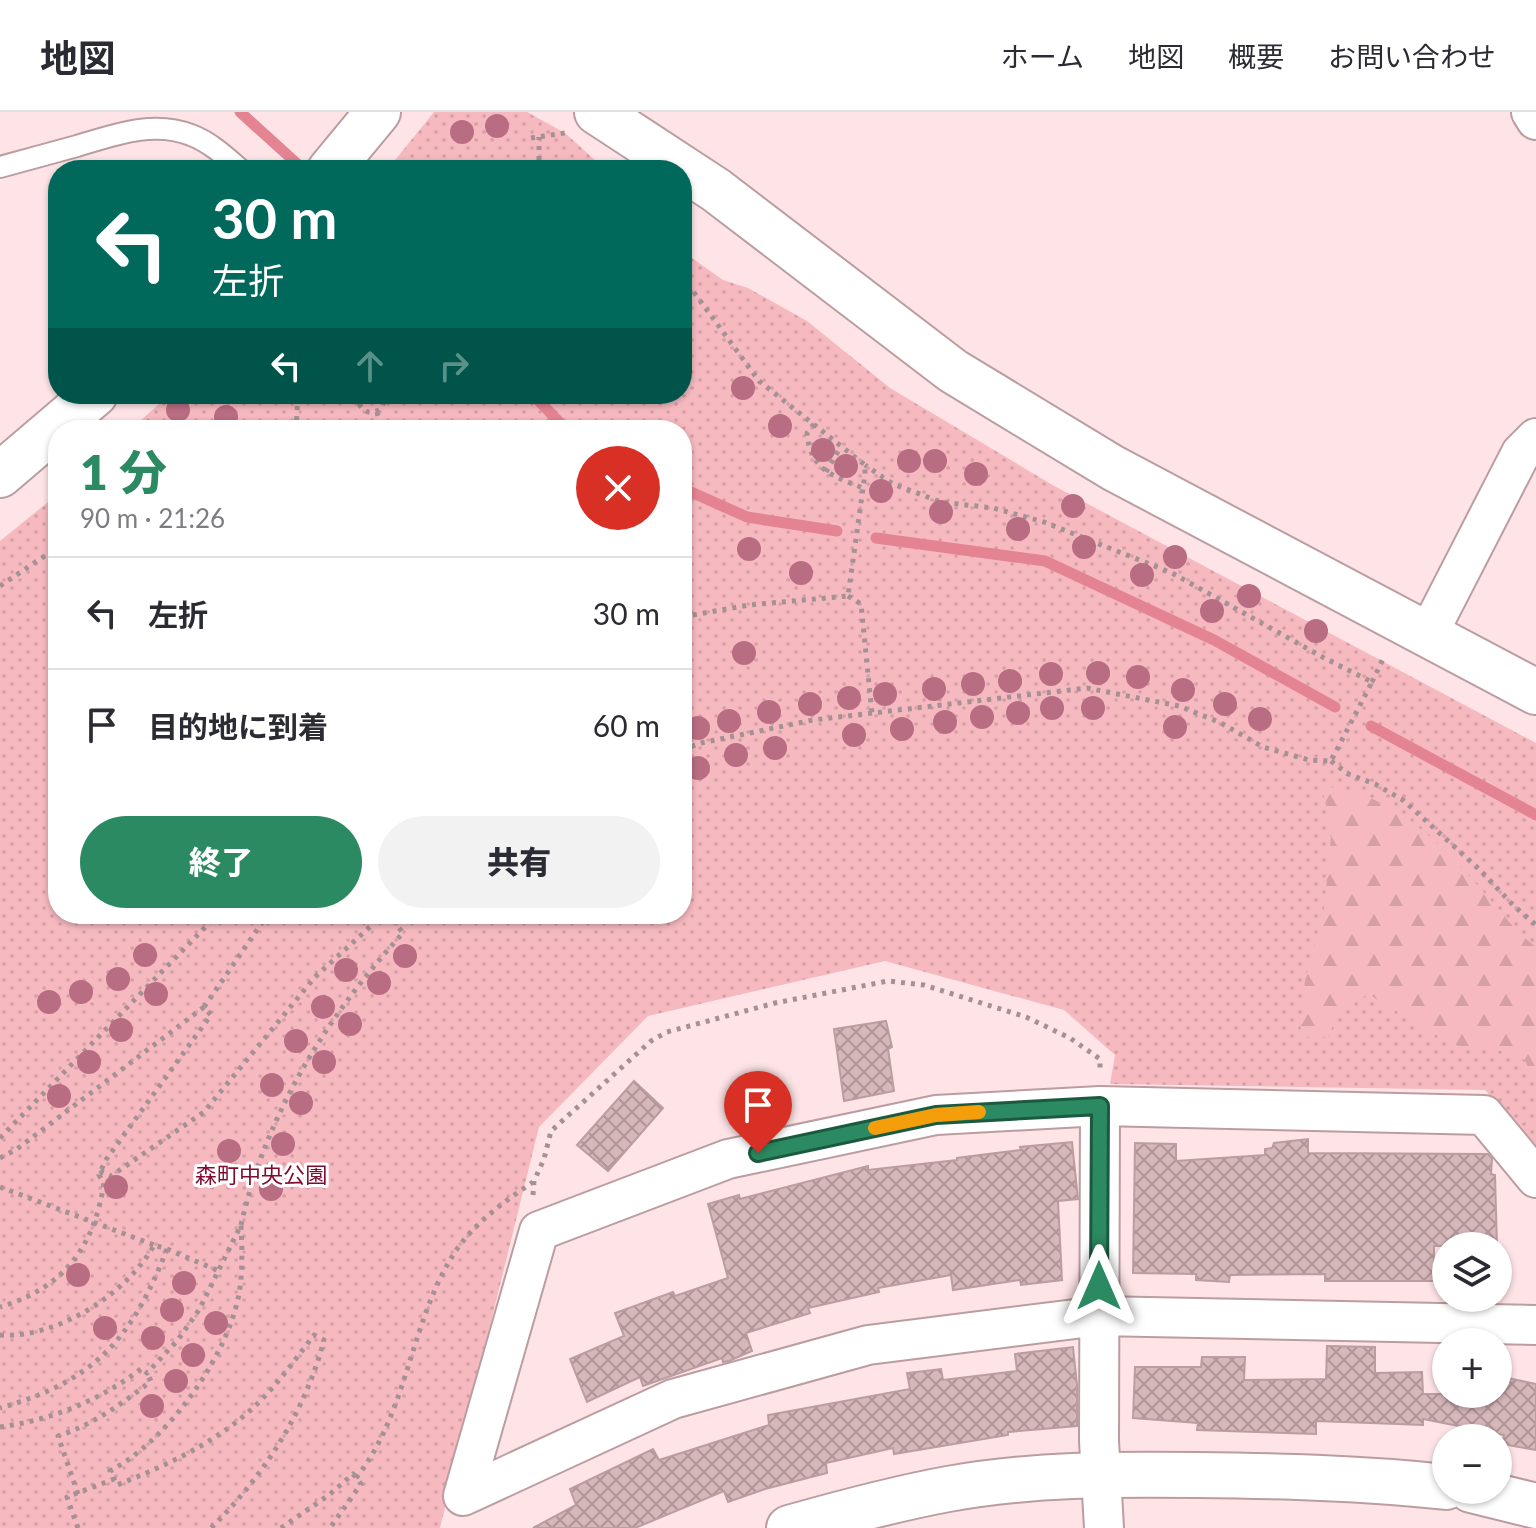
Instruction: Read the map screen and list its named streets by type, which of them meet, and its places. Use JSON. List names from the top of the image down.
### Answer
{
  "parks": ["森町中央公園"],
  "page": {
    "header": "地図",
    "nav": [
      "ホーム",
      "地図",
      "概要",
      "お問い合わせ"
    ],
    "turn": ["30 m", "左折"],
    "heading": ["1 分", "90 m · 21:26"],
    "list": [
      {
        "name": "左折",
        "value": "30 m"
      },
      {
        "name": "目的地に到着",
        "value": "60 m"
      }
    ],
    "buttons": ["終了", "共有"],
    "map_buttons": ["+", "−"]
  }
}
